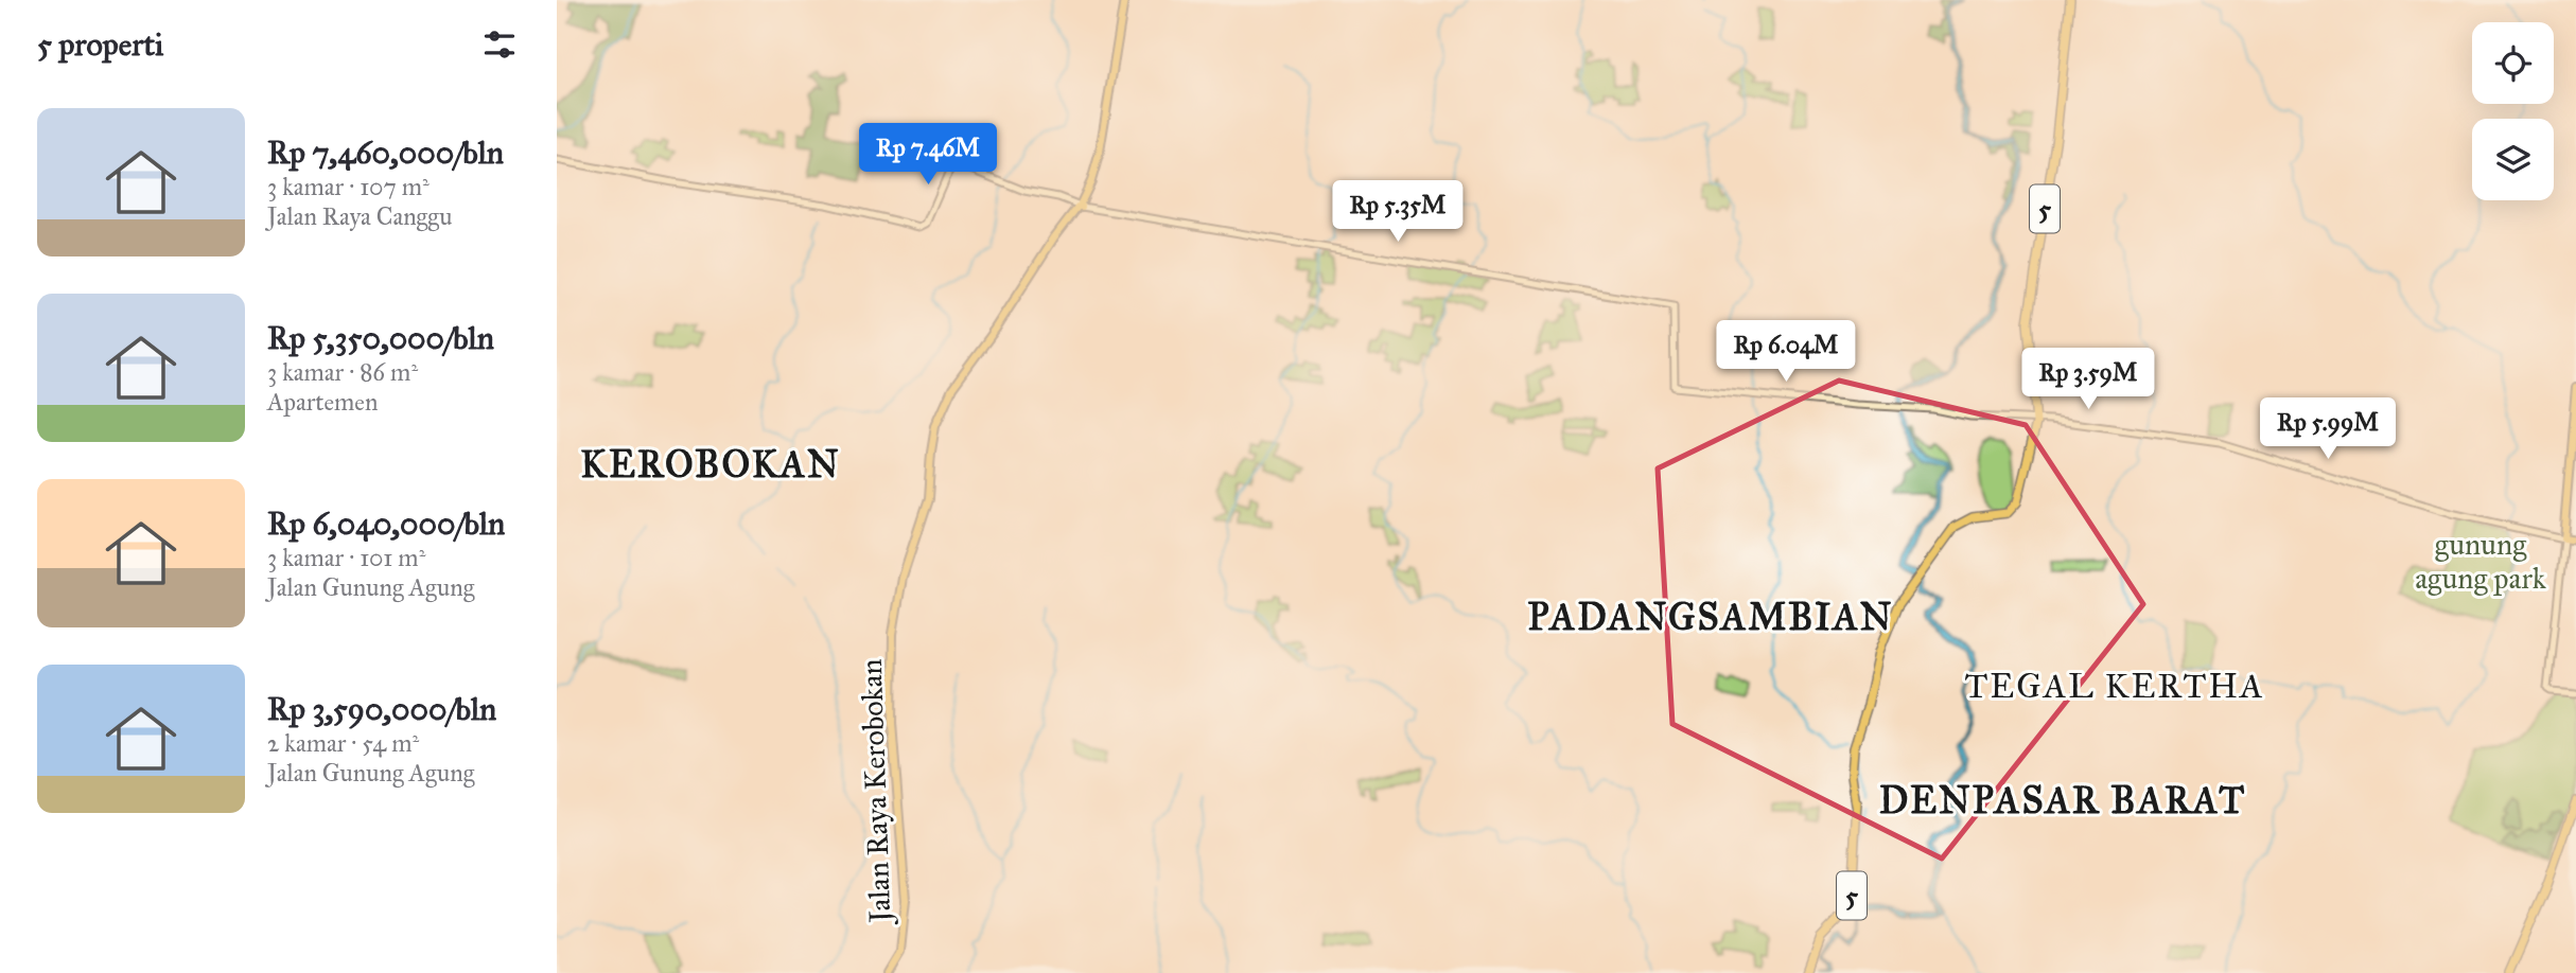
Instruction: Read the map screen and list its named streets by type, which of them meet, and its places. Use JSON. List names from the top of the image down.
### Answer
{
  "streets": {
    "highway": ["5"],
    "main road": ["Jalan Raya Kerobokan"]
  },
  "districts": [
    "KEROBOKAN",
    "PADANGSAMBIAN",
    "TEGAL KERTHA",
    "DENPASAR BARAT"
  ],
  "parks": ["gunung agung park"],
  "page": {
    "heading": "5 properti",
    "list": [
      {
        "name": "Rp 7,460,000/bln",
        "note": "3 kamar · 107 m² · Jalan Raya Canggu"
      },
      {
        "name": "Rp 5,350,000/bln",
        "note": "3 kamar · 86 m² · Apartemen"
      },
      {
        "name": "Rp 6,040,000/bln",
        "note": "3 kamar · 101 m² · Jalan Gunung Agung"
      },
      {
        "name": "Rp 3,590,000/bln",
        "note": "2 kamar · 54 m² · Jalan Gunung Agung"
      }
    ],
    "price": [
      "Rp 7.46M",
      "Rp 5.35M",
      "Rp 6.04M",
      "Rp 3.59M",
      "Rp 5.99M"
    ]
  }
}
